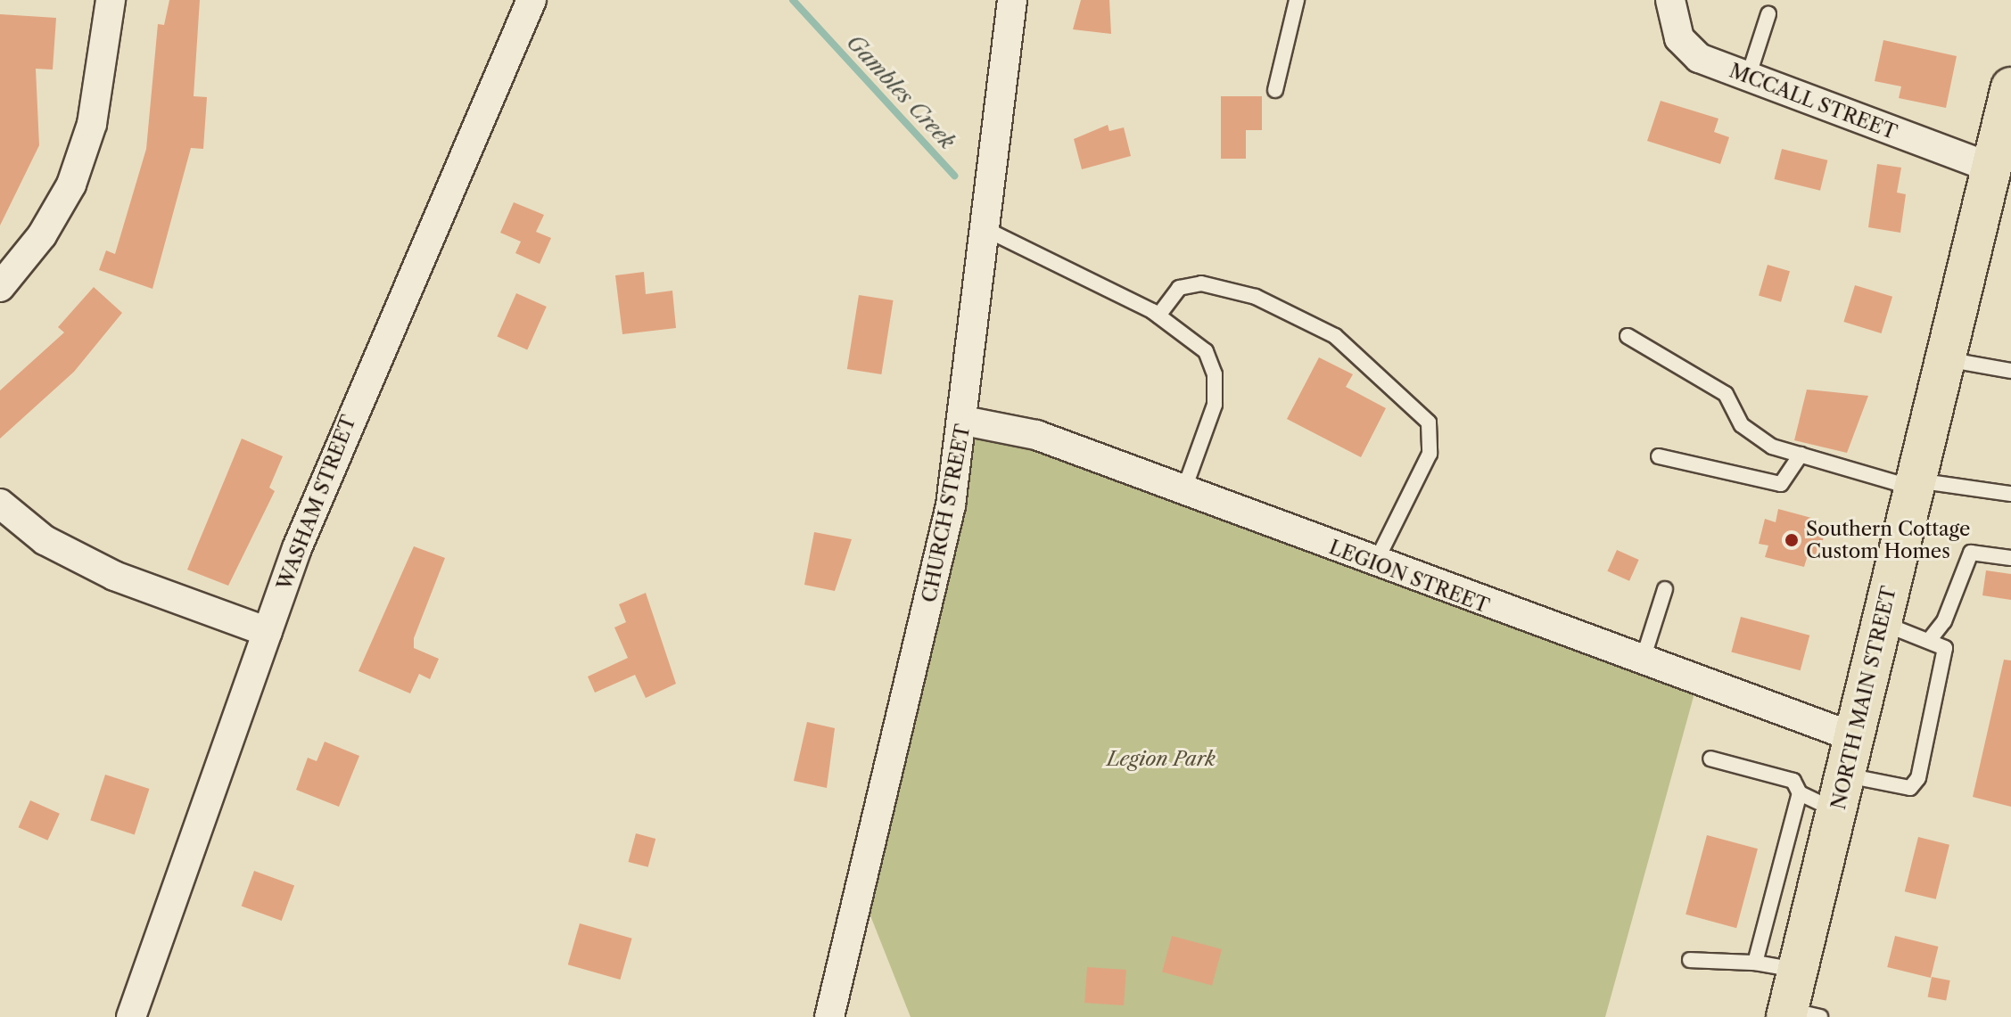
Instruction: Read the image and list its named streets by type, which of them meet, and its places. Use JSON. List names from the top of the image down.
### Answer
{
  "streets": {
    "main road": ["NORTH MAIN STREET"],
    "street": [
      "MCCALL STREET",
      "WASHAM STREET",
      "CHURCH STREET",
      "LEGION STREET"
    ]
  },
  "crossings": [
    ["MCCALL STREET", "NORTH MAIN STREET"],
    ["CHURCH STREET", "LEGION STREET"],
    ["LEGION STREET", "NORTH MAIN STREET"]
  ],
  "water": ["Gambles Creek"],
  "parks": ["Legion Park"],
  "places": ["Southern Cottage Custom Homes"]
}
